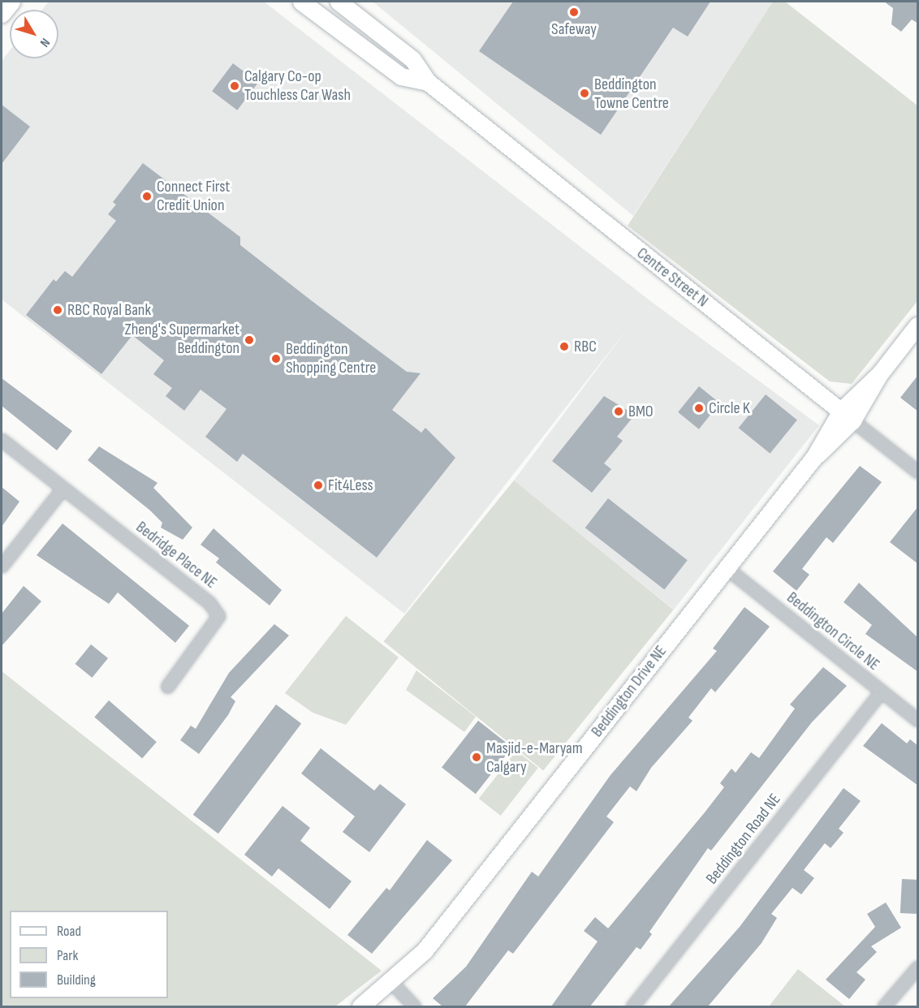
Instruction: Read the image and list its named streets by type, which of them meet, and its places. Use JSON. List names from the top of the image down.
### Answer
{
  "streets": {
    "street": [
      "Centre Street N",
      "Bedridge Place NE",
      "Beddington Circle NE",
      "Beddington Drive NE",
      "Beddington Road NE"
    ]
  },
  "crossings": [
    ["Centre Street N", "Beddington Drive NE"],
    ["Beddington Circle NE", "Beddington Drive NE"],
    ["Beddington Circle NE", "Beddington Road NE"]
  ],
  "places": [
    "Safeway",
    "Calgary Co-op Touchless Car Wash",
    "Beddington Towne Centre",
    "Connect First Credit Union",
    "RBC Royal Bank",
    "Zheng's Supermarket Beddington",
    "RBC",
    "Beddington Shopping Centre",
    "Circle K",
    "BMO",
    "Fit4Less",
    "Masjid-e-Maryam Calgary"
  ],
  "legend": ["Road", "Park", "Building"],
  "north": "bottom right"
}
